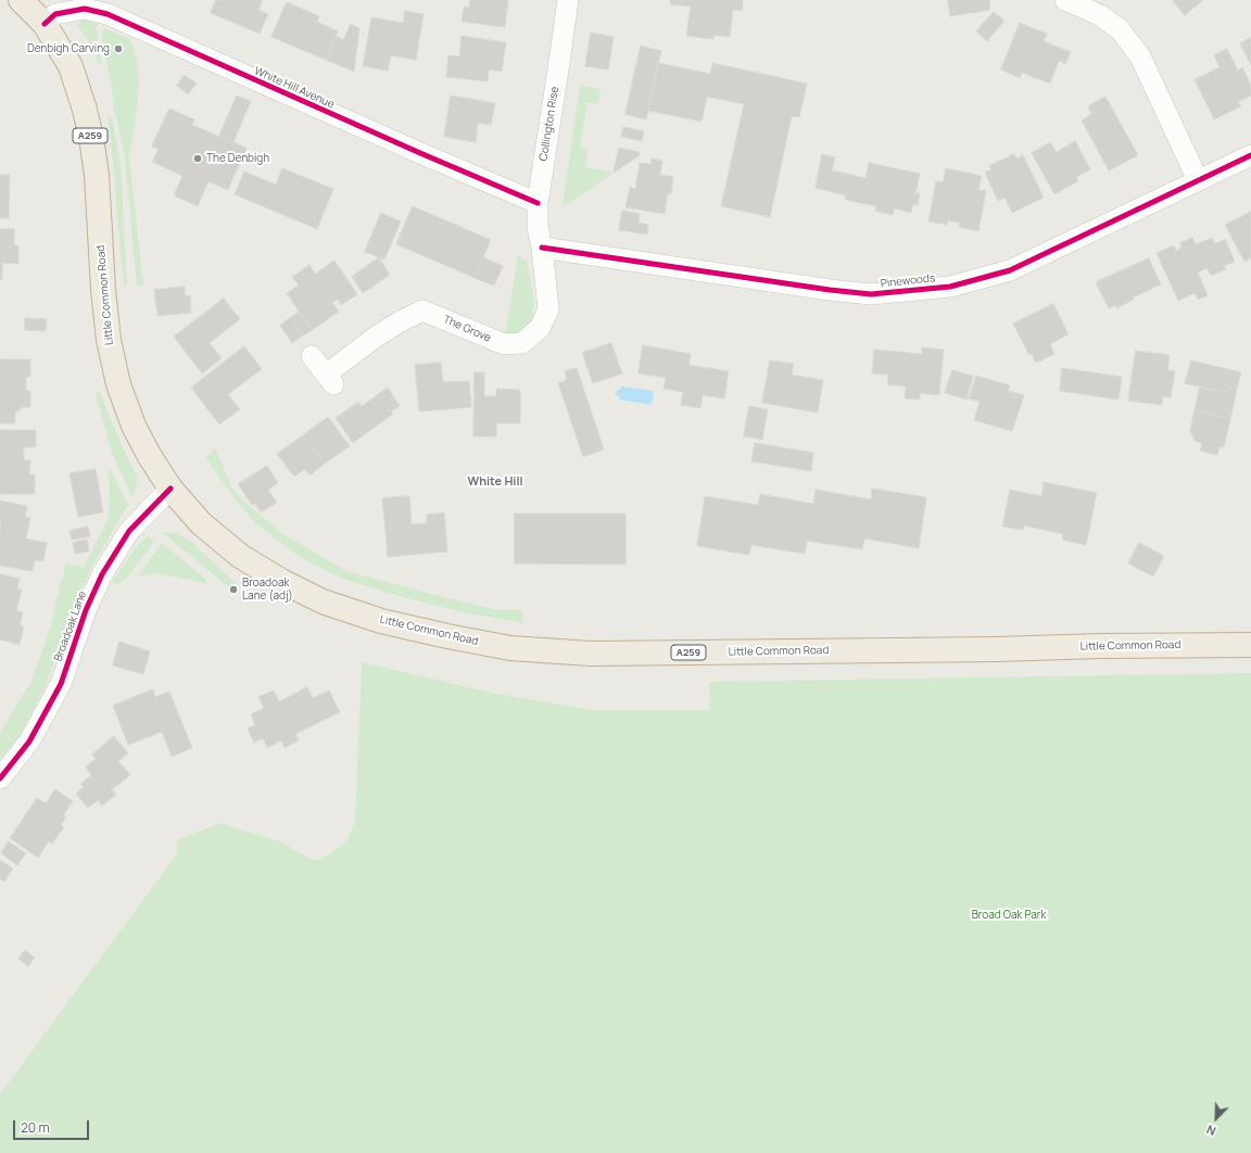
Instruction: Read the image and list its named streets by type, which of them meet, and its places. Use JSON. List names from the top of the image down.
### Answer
{
  "streets": {
    "highway": ["A259", "Little Common Road"],
    "street": [
      "White Hill Avenue",
      "Collington Rise",
      "Pinewoods",
      "The Grove",
      "Broadoak Lane"
    ]
  },
  "crossings": [
    ["White Hill Avenue", "Collington Rise"],
    ["White Hill Avenue", "Little Common Road"],
    ["Collington Rise", "Pinewoods"],
    ["Collington Rise", "The Grove"],
    ["Pinewoods", "The Grove"],
    ["Little Common Road", "Broadoak Lane"]
  ],
  "districts": ["White Hill"],
  "parks": ["Broad Oak Park"],
  "places": ["Denbigh Carving", "The Denbigh", "Broadoak Lane (adj)"],
  "scale_bar": "20 m",
  "north": "bottom left"
}
